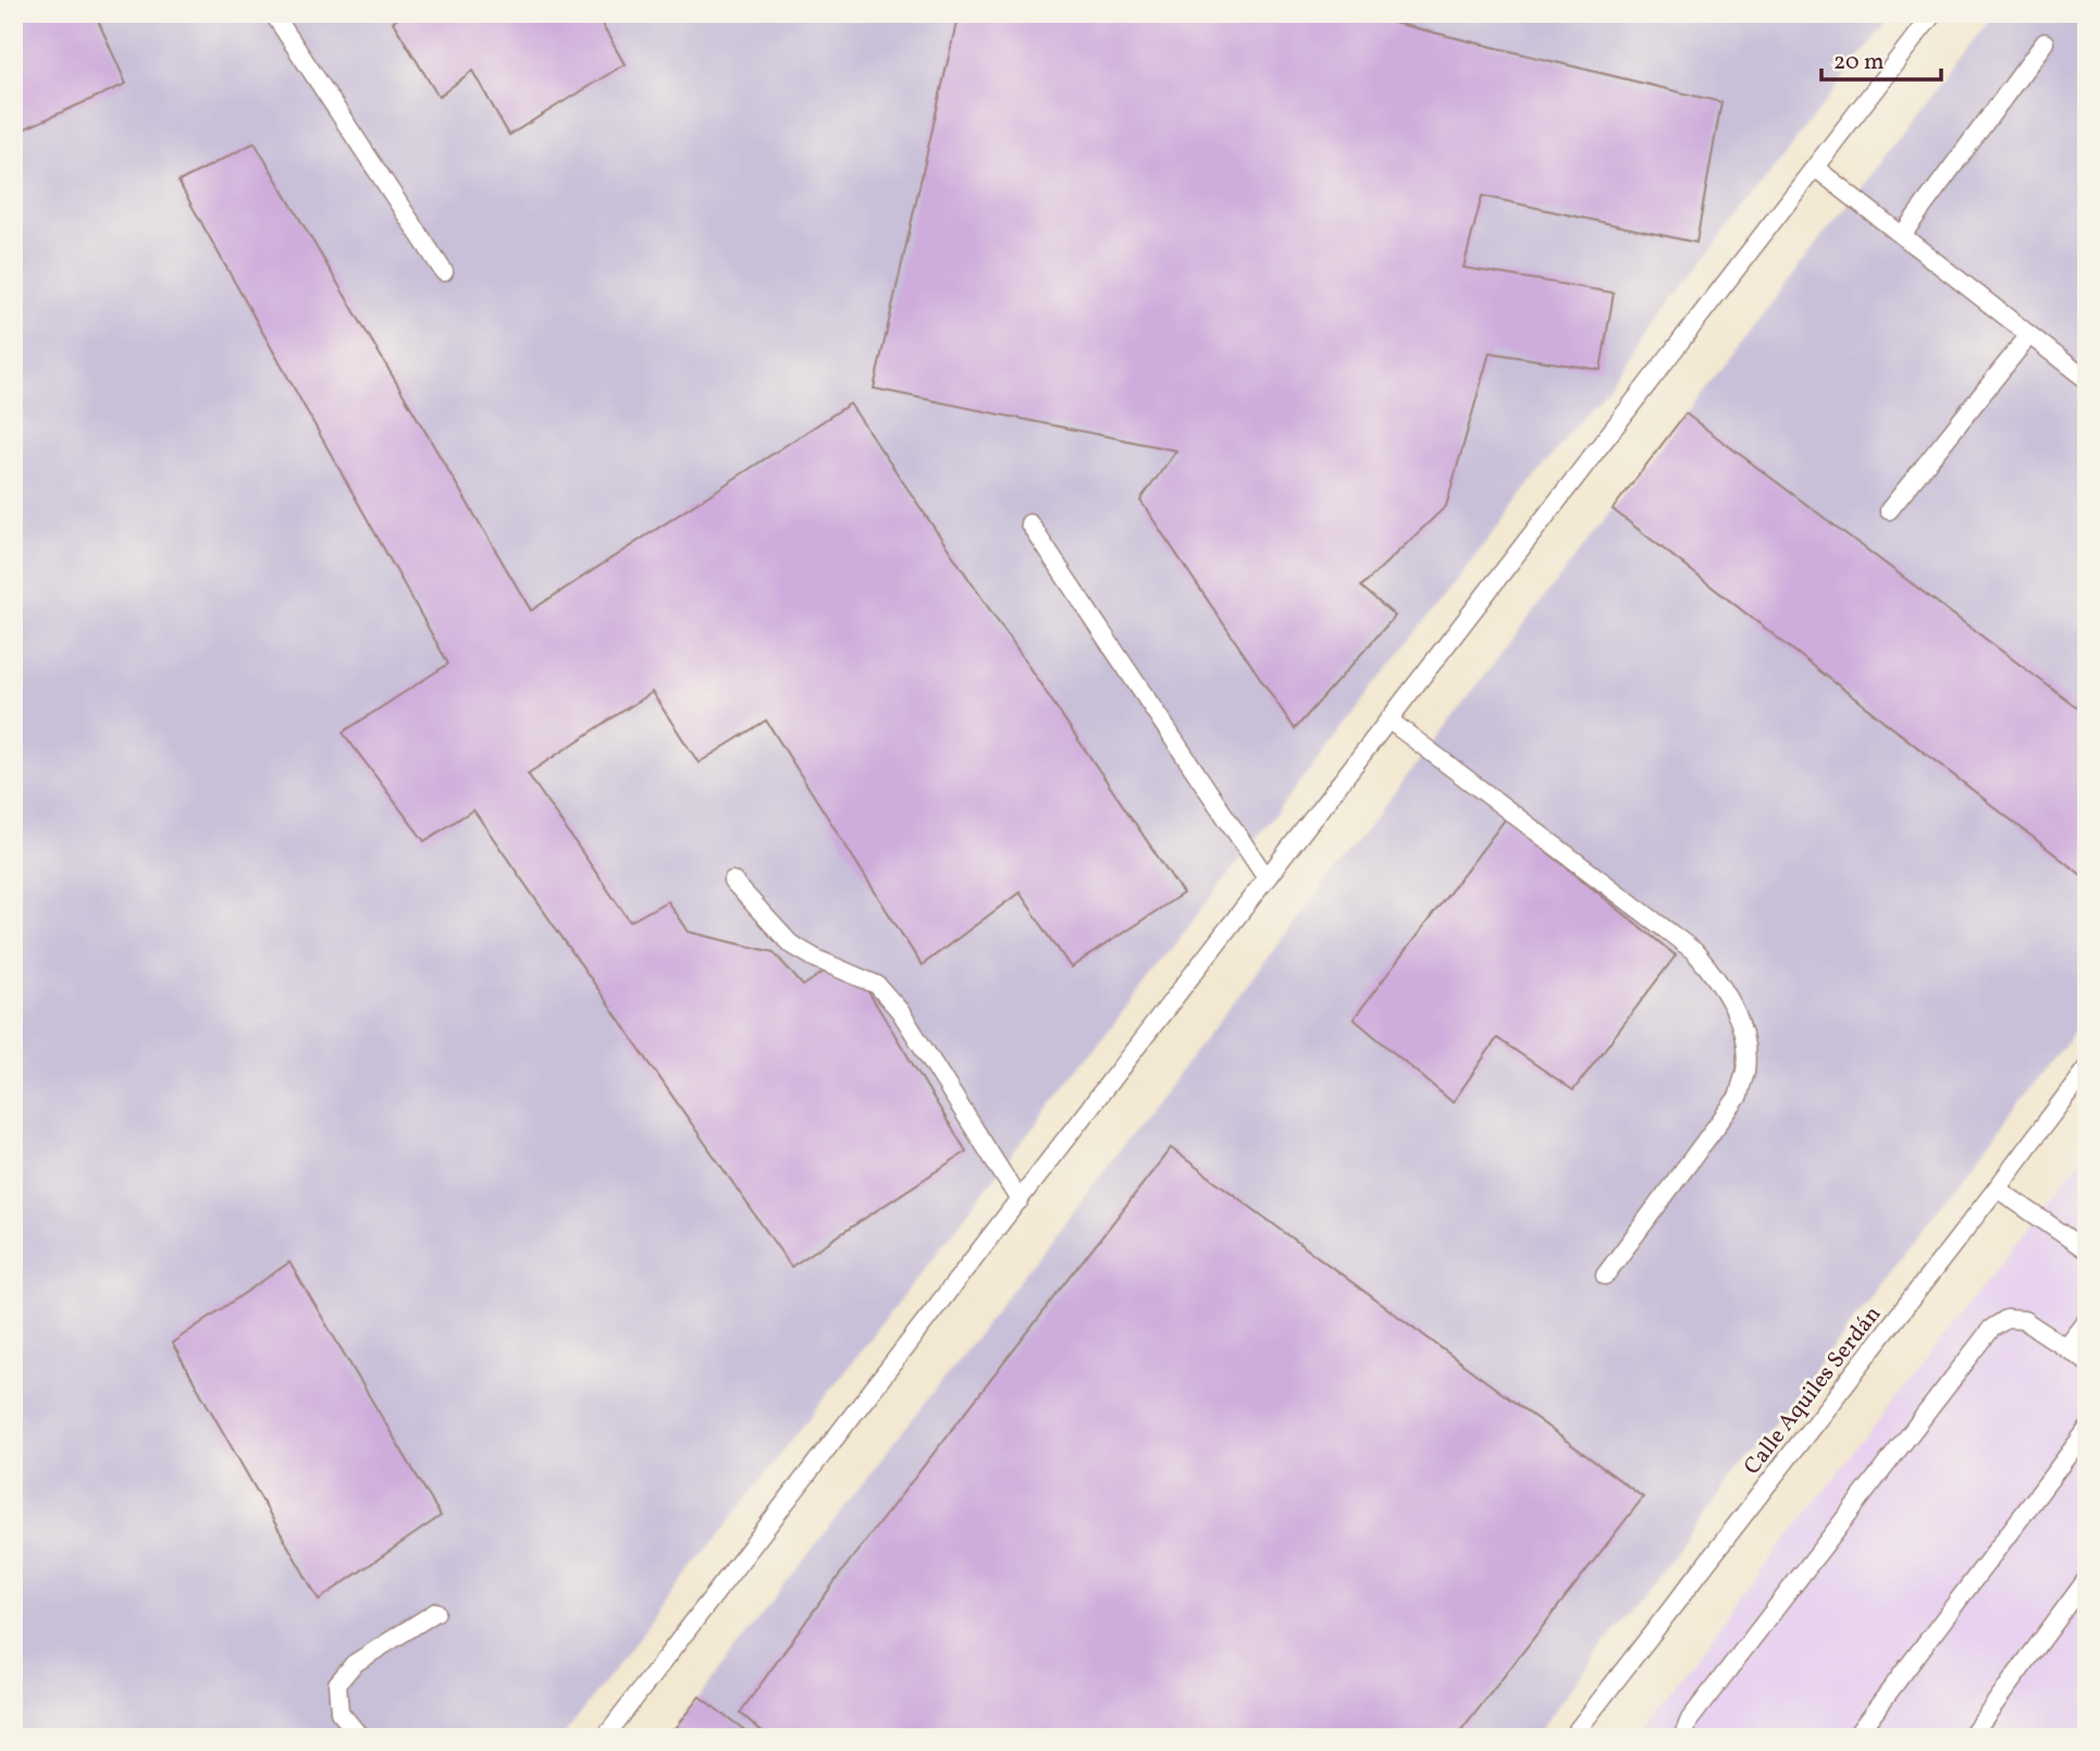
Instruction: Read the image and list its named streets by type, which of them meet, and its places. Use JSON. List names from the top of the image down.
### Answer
{
  "streets": {
    "lane": ["Calle Aquiles Serdán"]
  },
  "scale_bar": "20 m"
}
